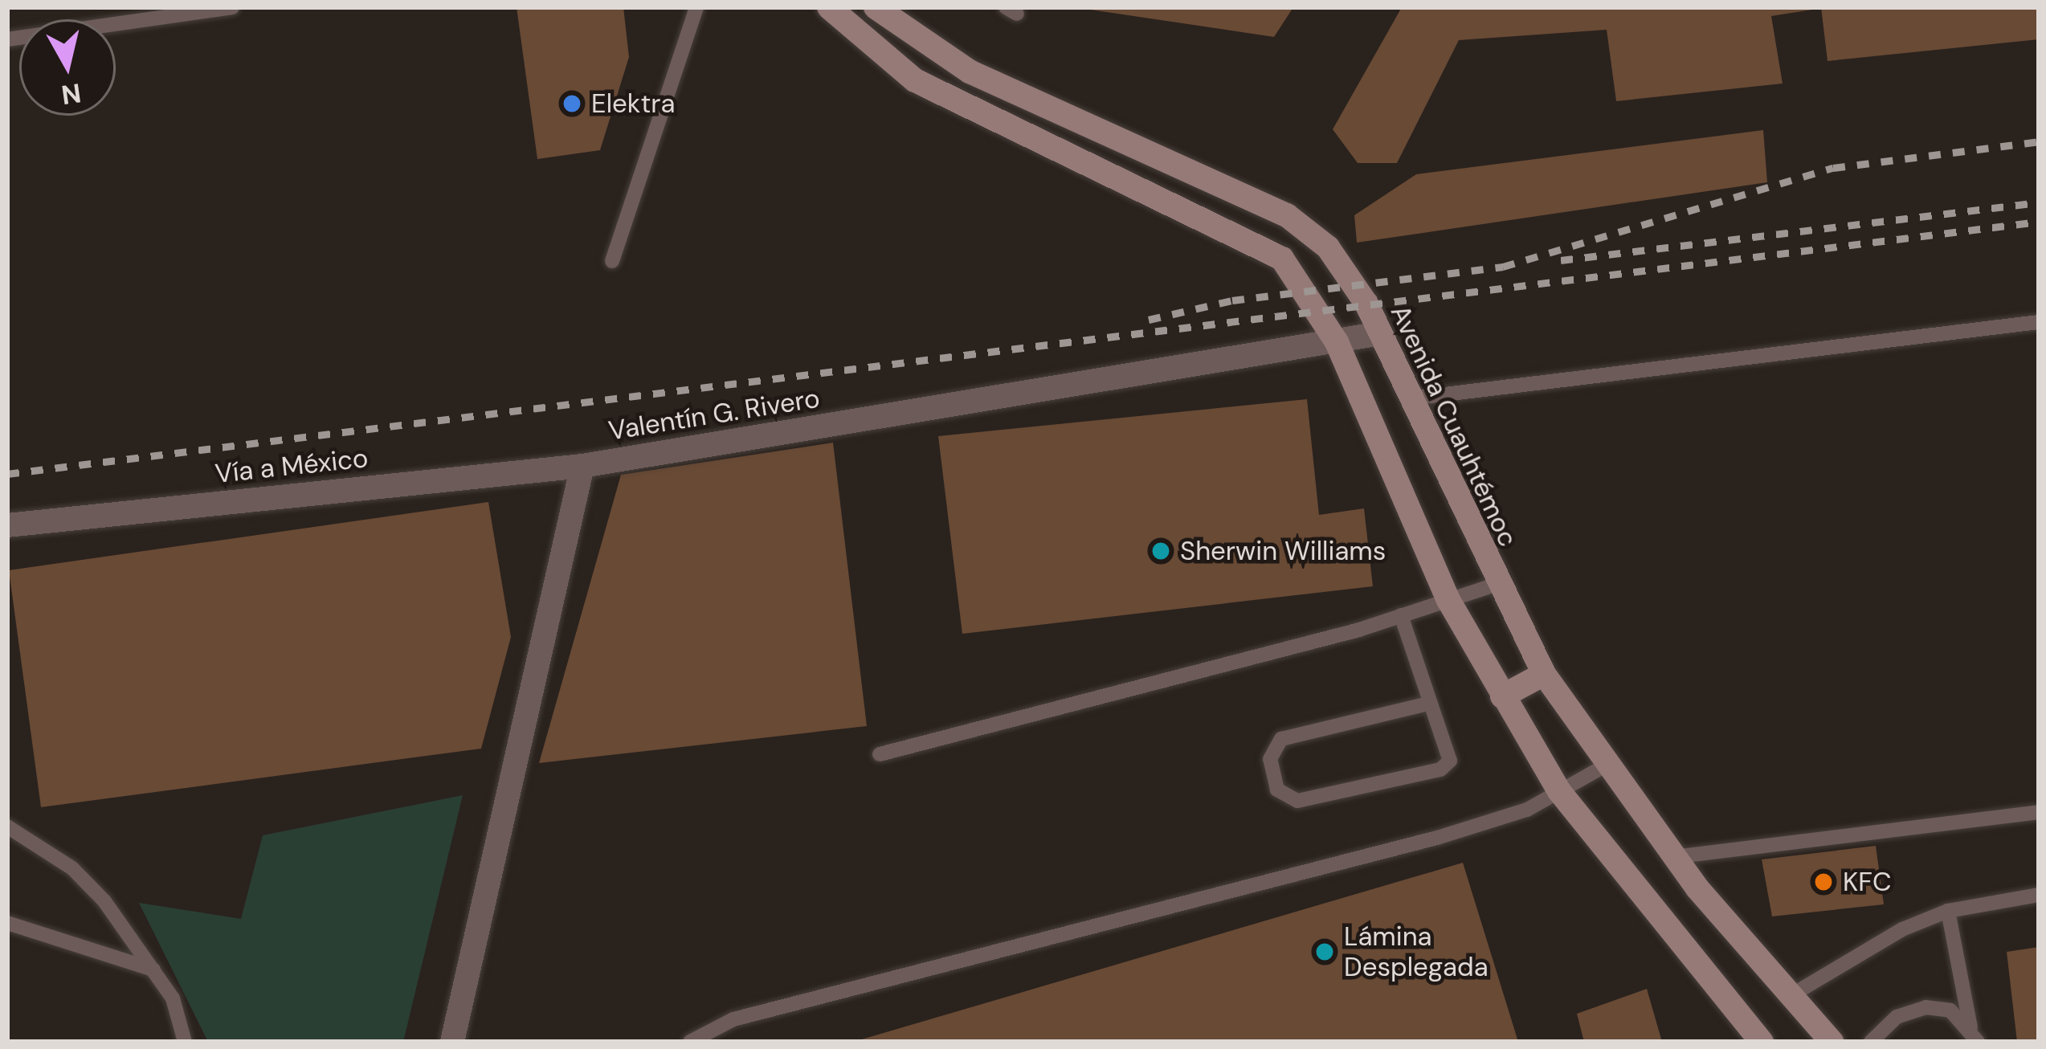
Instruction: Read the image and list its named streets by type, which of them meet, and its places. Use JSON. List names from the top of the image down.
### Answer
{
  "streets": {
    "main road": ["Avenida Cuauhtémoc"],
    "street": ["Valentín G. Rivero", "Vía a México"]
  },
  "crossings": [
    ["Valentín G. Rivero", "Avenida Cuauhtémoc"],
    ["Valentín G. Rivero", "Vía a México"]
  ],
  "places": [
    "Elektra",
    "Sherwin Williams",
    "KFC",
    "Lámina Desplegada"
  ],
  "north": "bottom"
}
